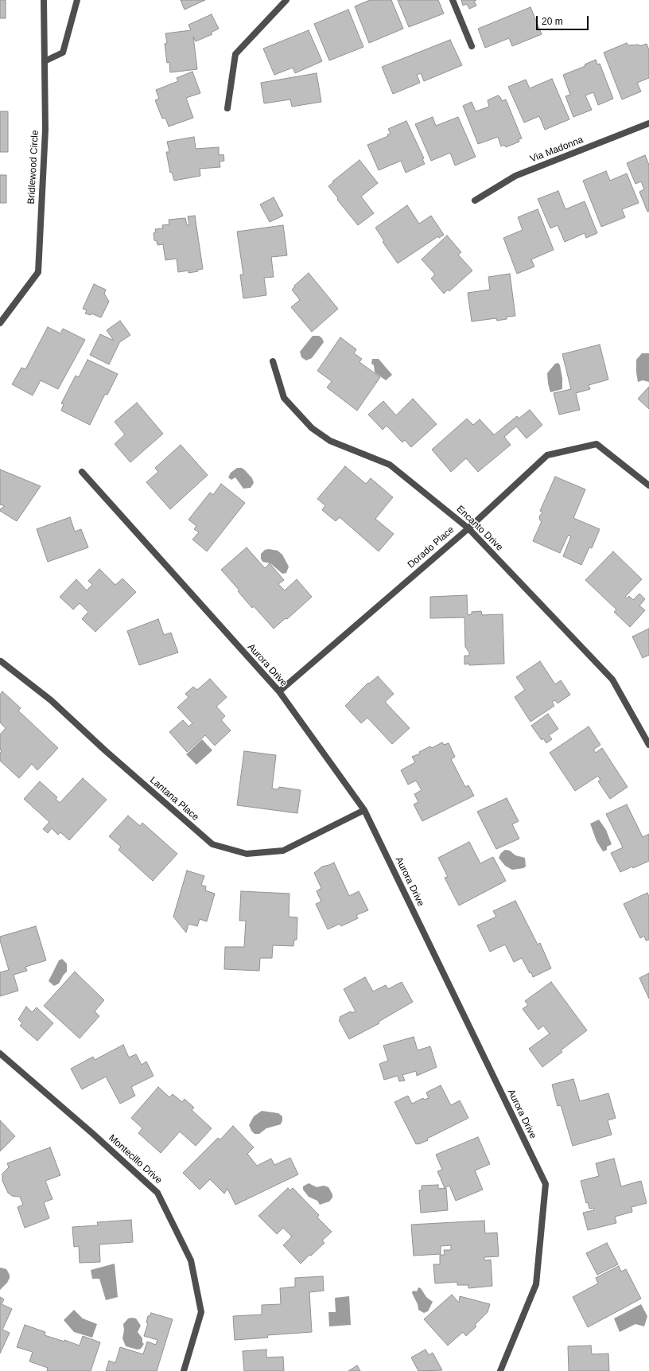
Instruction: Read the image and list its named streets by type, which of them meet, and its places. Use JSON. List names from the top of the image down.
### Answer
{
  "streets": {
    "street": [
      "Via Madonna",
      "Bridlewood Circle",
      "Encanto Drive",
      "Dorado Place",
      "Aurora Drive",
      "Lantana Place",
      "Montecillo Drive"
    ]
  },
  "crossings": [
    ["Encanto Drive", "Dorado Place"],
    ["Dorado Place", "Aurora Drive"],
    ["Aurora Drive", "Lantana Place"]
  ],
  "scale_bar": "20 m"
}
